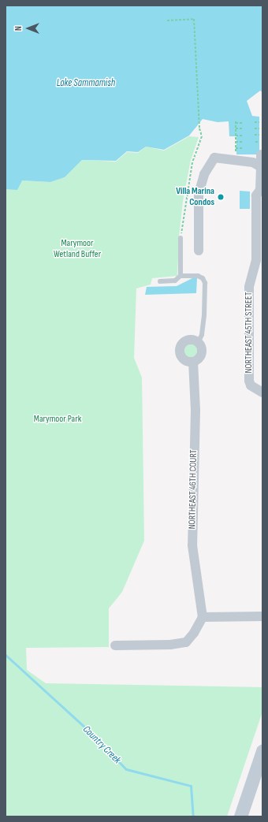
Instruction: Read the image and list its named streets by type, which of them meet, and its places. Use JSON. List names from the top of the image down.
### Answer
{
  "streets": {
    "street": ["NORTHEAST 45TH STREET", "NORTHEAST 46TH COURT"]
  },
  "water": ["Lake Sammamish", "Country Creek"],
  "parks": ["Marymoor Wetland Buffer", "Marymoor Park"],
  "places": ["Villa Marina Condos"],
  "north": "left"
}
